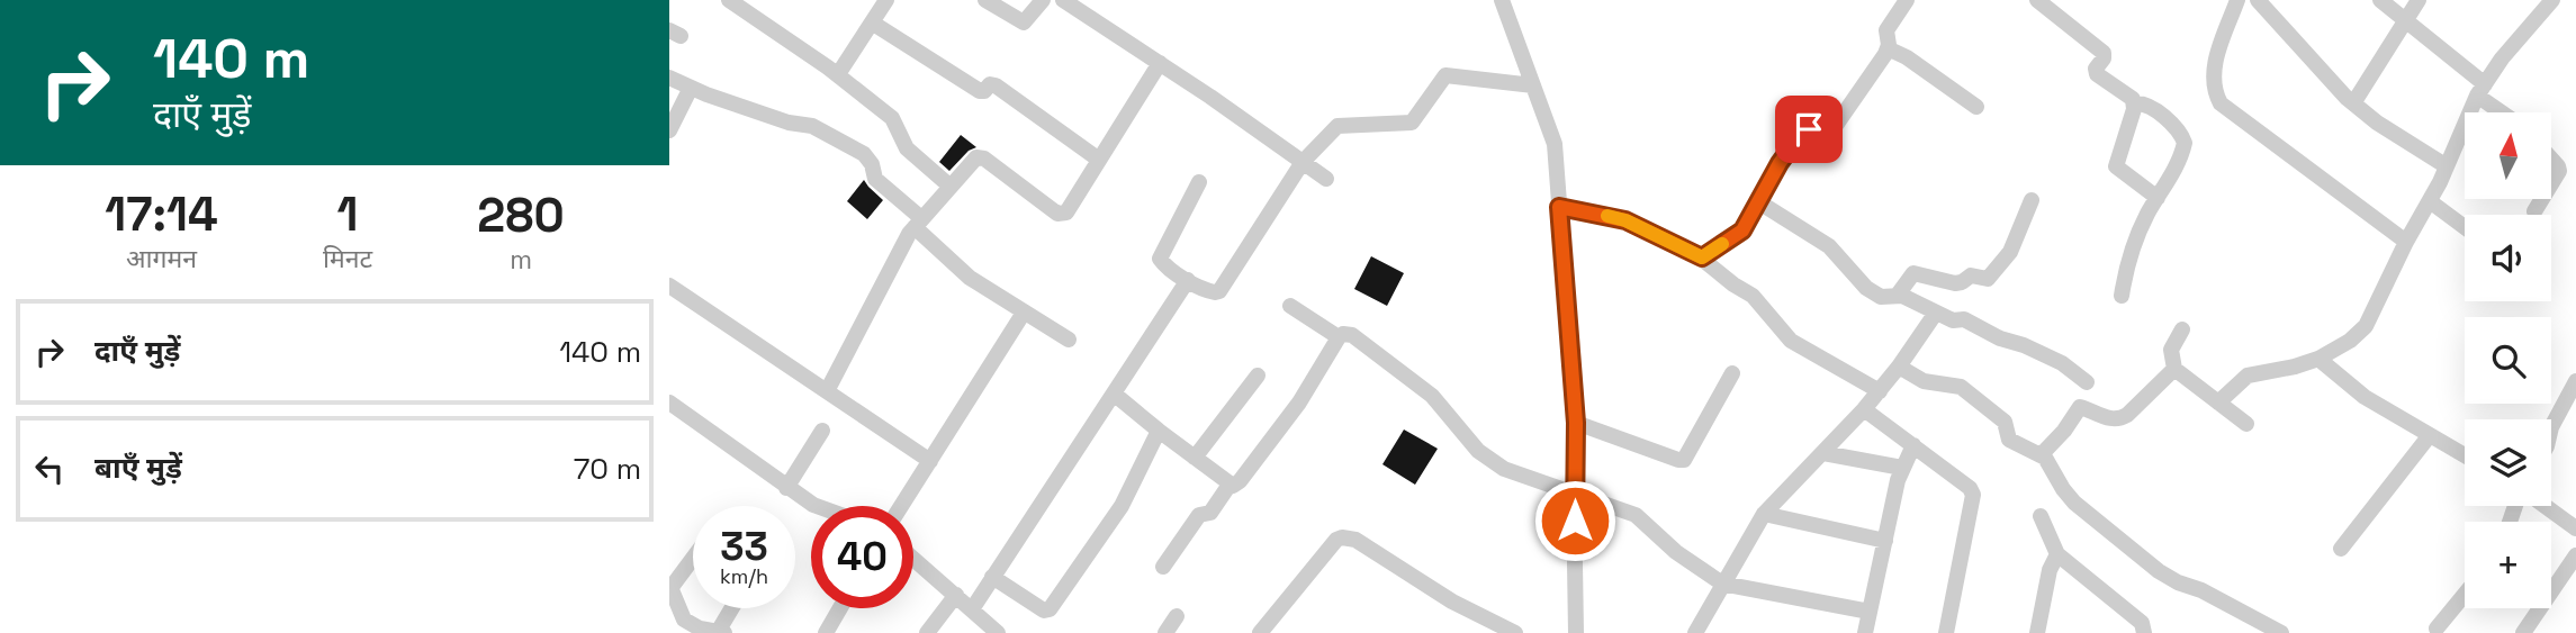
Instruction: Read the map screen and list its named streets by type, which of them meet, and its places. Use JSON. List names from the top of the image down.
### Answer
{
  "north": "top",
  "page": {
    "turn": ["140 m", "दाएँ मुड़ें"],
    "map_buttons": "+",
    "eta": [
      "17:14",
      "आगमन",
      "1",
      "मिनट",
      "280",
      "m"
    ],
    "list": [
      {
        "name": "दाएँ मुड़ें",
        "value": "140 m"
      },
      {
        "name": "बाएँ मुड़ें",
        "value": "70 m"
      }
    ],
    "speed": "33 km/h",
    "limit": "40"
  }
}
